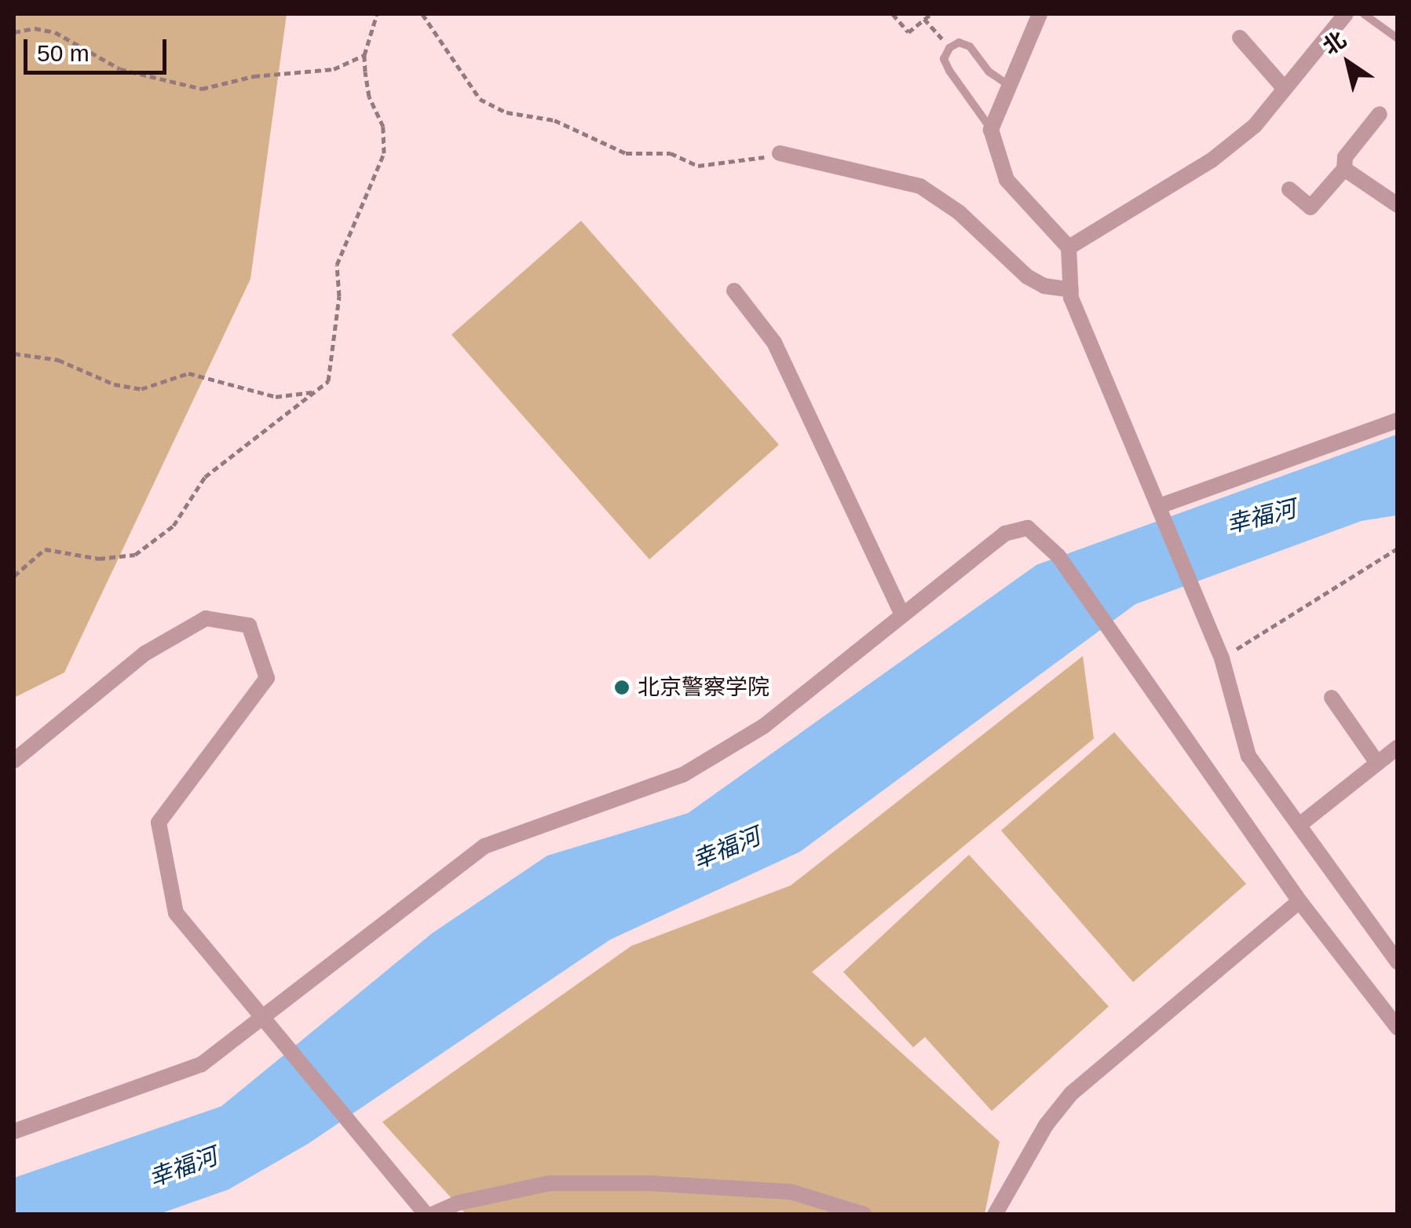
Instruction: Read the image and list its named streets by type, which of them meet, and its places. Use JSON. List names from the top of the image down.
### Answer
{
  "water": ["幸福河"],
  "places": ["北京警察学院"],
  "scale_bar": "50 m",
  "north": "top left"
}
